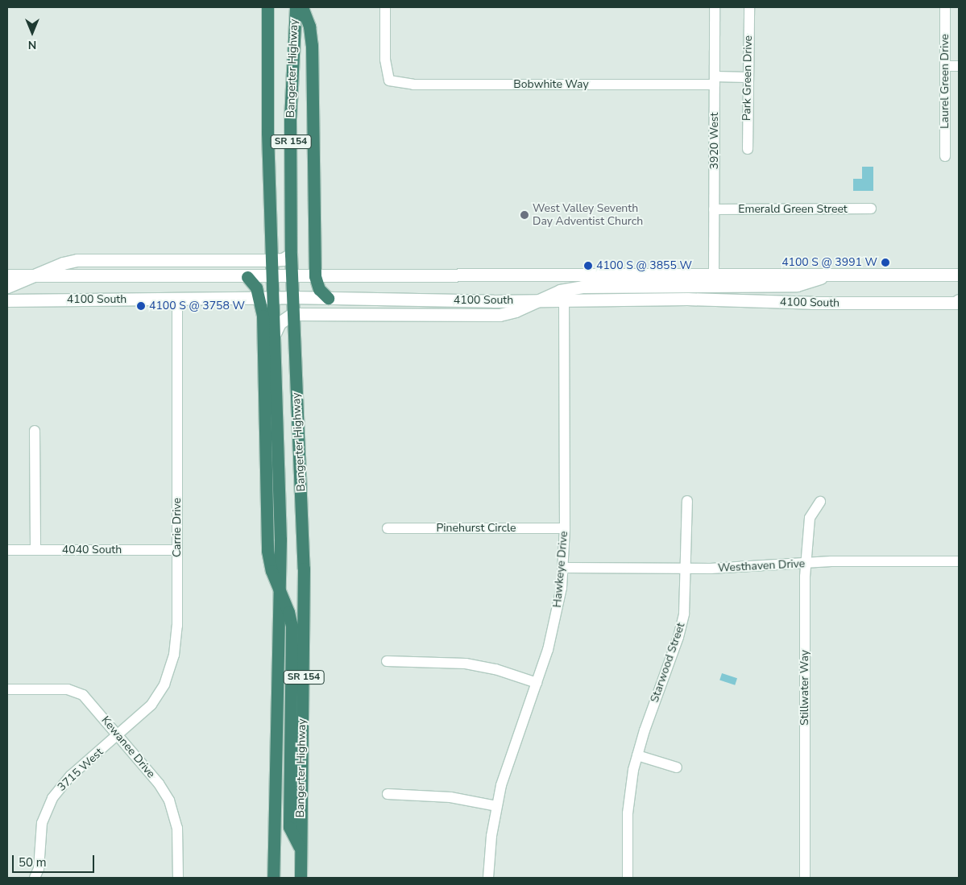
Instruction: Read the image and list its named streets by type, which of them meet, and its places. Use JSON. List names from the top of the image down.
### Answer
{
  "streets": {
    "highway": ["Bangerter Highway", "SR 154"],
    "main road": ["4100 South"],
    "street": [
      "Park Green Drive",
      "Laurel Green Drive",
      "Bobwhite Way",
      "3920 West",
      "Emerald Green Street",
      "Carrie Drive",
      "Pinehurst Circle",
      "4040 South",
      "Westhaven Drive",
      "Hawkeye Drive",
      "Starwood Street",
      "Stillwater Way",
      "Kewanee Drive",
      "3715 West"
    ]
  },
  "crossings": [
    ["Bangerter Highway", "4100 South"],
    ["Park Green Drive", "Bobwhite Way"],
    ["Bobwhite Way", "3920 West"],
    ["3920 West", "Emerald Green Street"],
    ["4100 South", "Carrie Drive"],
    ["4100 South", "Hawkeye Drive"],
    ["Carrie Drive", "4040 South"],
    ["Carrie Drive", "Kewanee Drive"],
    ["Carrie Drive", "3715 West"],
    ["Pinehurst Circle", "Hawkeye Drive"],
    ["Westhaven Drive", "Hawkeye Drive"],
    ["Westhaven Drive", "Starwood Street"],
    ["Westhaven Drive", "Stillwater Way"],
    ["Kewanee Drive", "3715 West"]
  ],
  "places": [
    "West Valley Seventh Day Adventist Church",
    "4100 S @ 3991 W",
    "4100 S @ 3855 W",
    "4100 S @ 3758 W"
  ],
  "scale_bar": "50 m",
  "north": "bottom"
}
